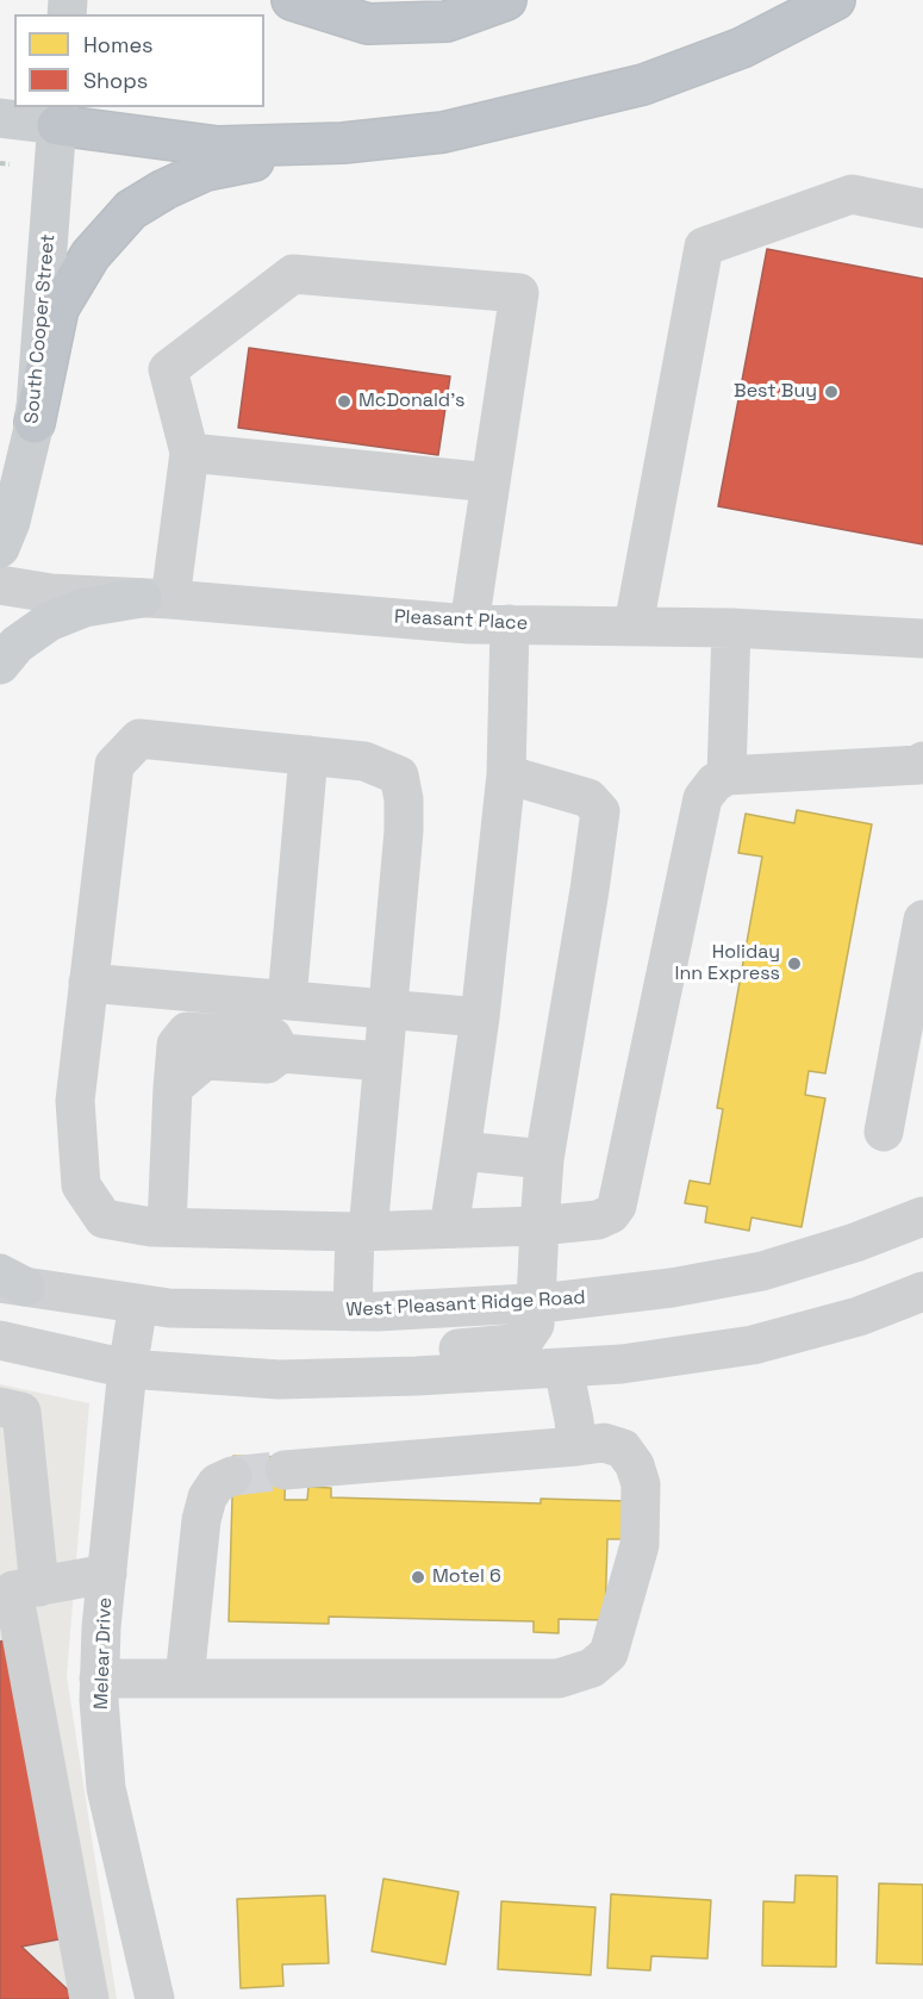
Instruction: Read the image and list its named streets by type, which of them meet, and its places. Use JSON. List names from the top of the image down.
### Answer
{
  "streets": {
    "main road": ["South Cooper Street"],
    "street": ["Pleasant Place", "West Pleasant Ridge Road", "Melear Drive"]
  },
  "crossings": [
    ["West Pleasant Ridge Road", "Melear Drive"]
  ],
  "places": [
    "Best Buy",
    "McDonald's",
    "Holiday Inn Express",
    "Motel 6"
  ],
  "legend": ["Homes", "Shops"]
}
